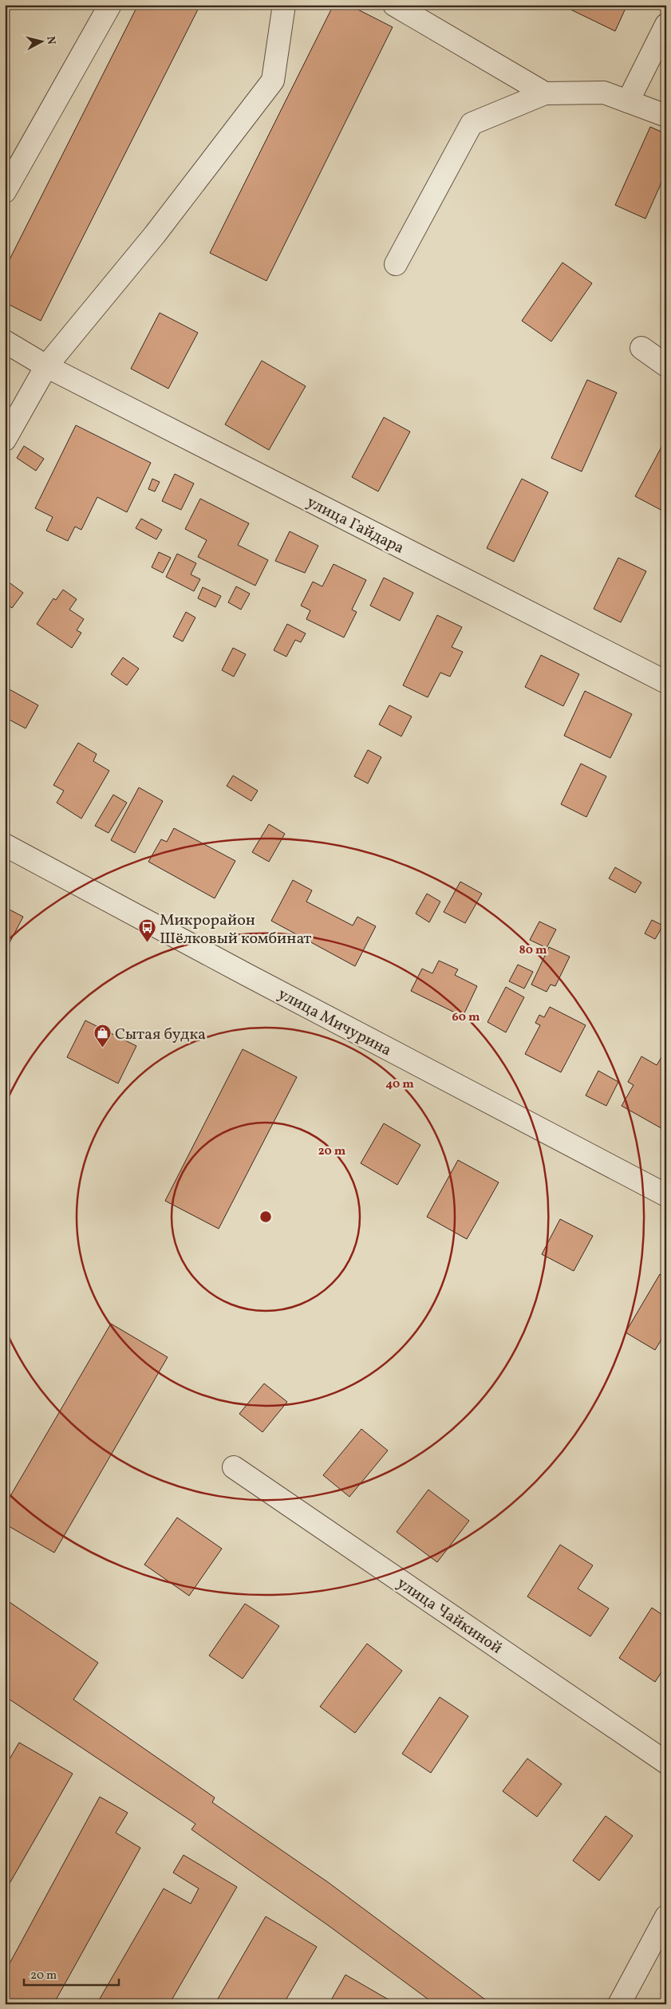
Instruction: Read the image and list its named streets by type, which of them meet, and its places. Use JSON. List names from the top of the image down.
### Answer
{
  "streets": {
    "street": ["улица Гайдара", "улица Мичурина", "улица Чайкиной"]
  },
  "places": {
    "bus stop": ["Микрорайон Шёлковый комбинат"],
    "shop": ["Сытая будка"]
  },
  "scale_bar": "20 m",
  "north": "right",
  "rings": [
    "80 m",
    "60 m",
    "40 m",
    "20 m"
  ]
}
